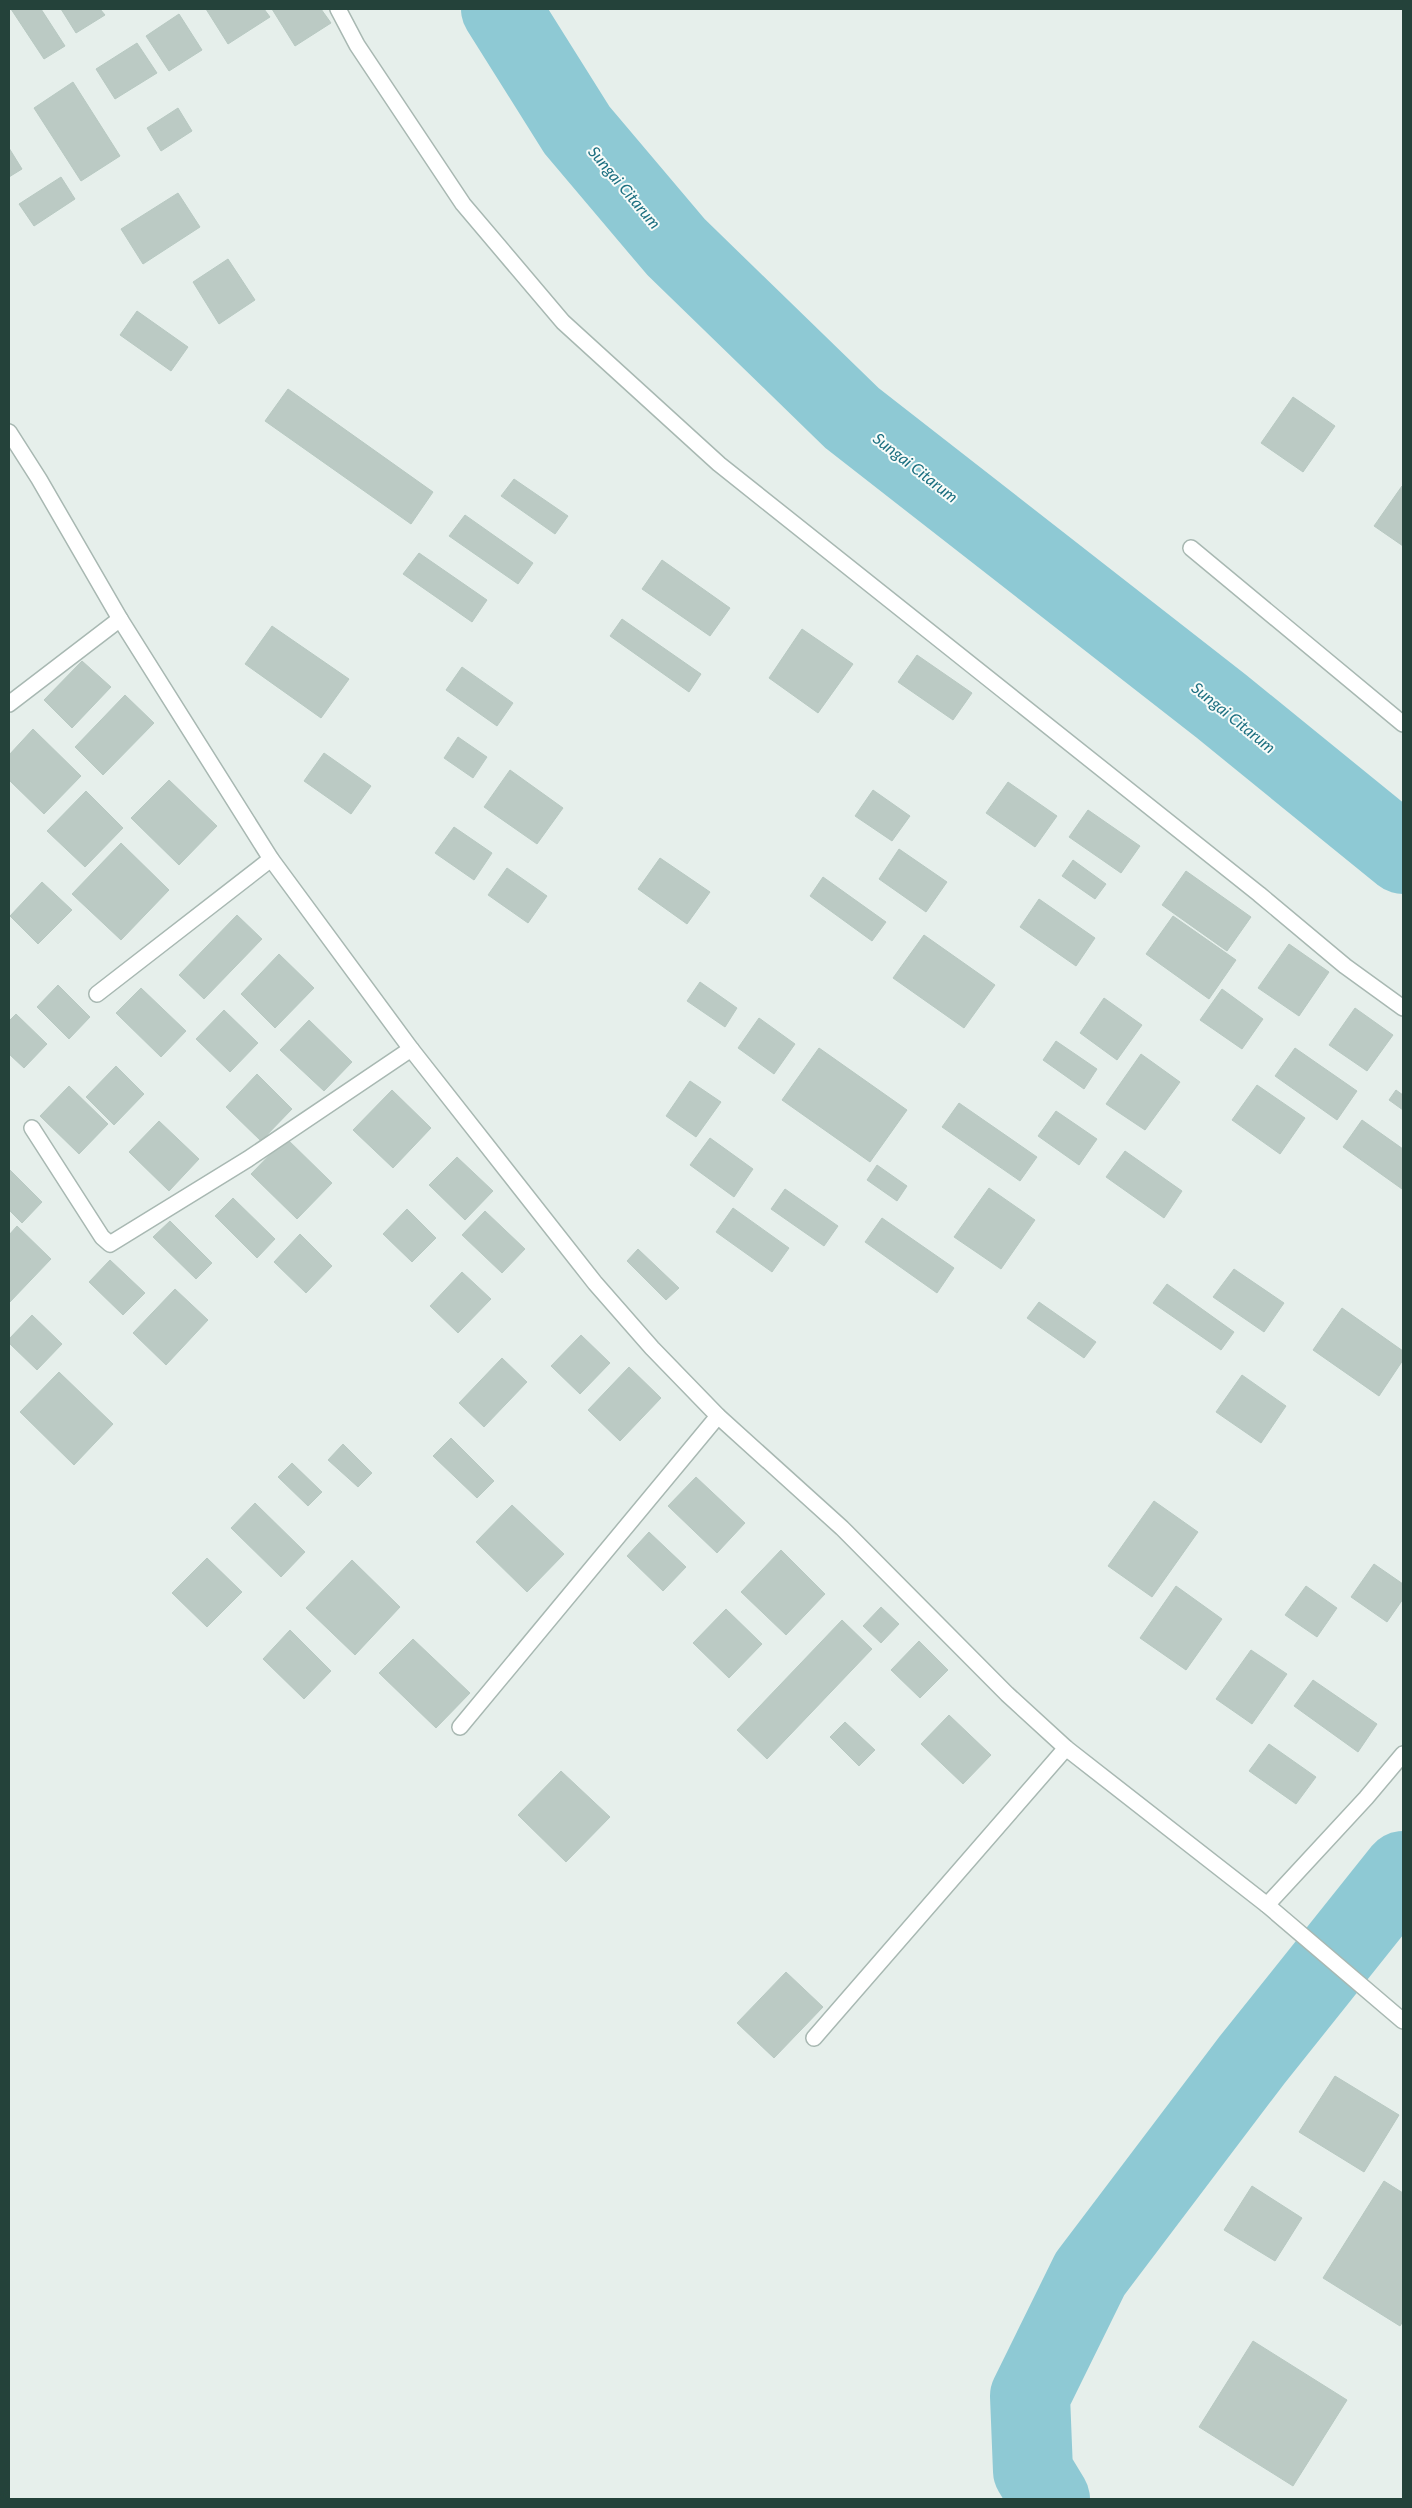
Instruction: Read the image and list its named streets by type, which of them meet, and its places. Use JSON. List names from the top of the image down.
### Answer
{
  "water": ["Sungai Citarum"]
}
